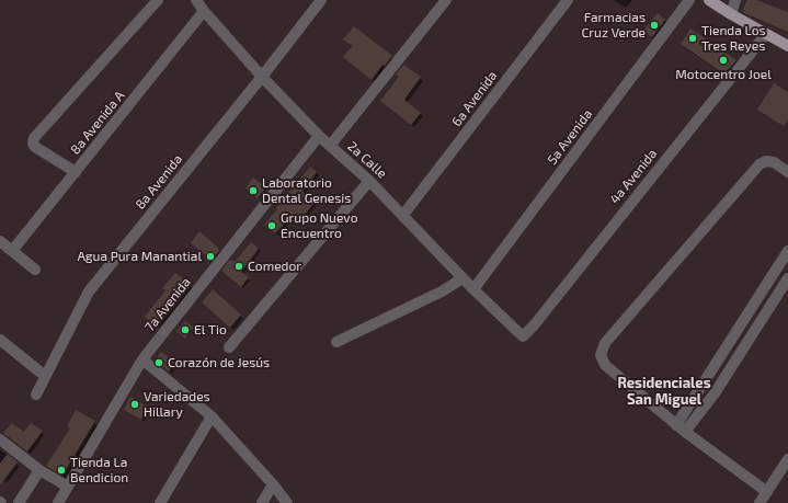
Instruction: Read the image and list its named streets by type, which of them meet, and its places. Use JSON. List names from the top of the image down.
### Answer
{
  "streets": {
    "street": [
      "6a Avenida",
      "8a Avenida A",
      "5a Avenida",
      "2a Calle",
      "4a Avenida",
      "8a Avenida",
      "7a Avenida"
    ]
  },
  "crossings": [
    ["6a Avenida", "2a Calle"],
    ["8a Avenida A", "2a Calle"],
    ["5a Avenida", "2a Calle"],
    ["2a Calle", "4a Avenida"],
    ["2a Calle", "8a Avenida"],
    ["2a Calle", "7a Avenida"]
  ],
  "districts": ["Residenciales San Miguel"],
  "places": [
    "Farmacias Cruz Verde",
    "Tienda Los Tres Reyes",
    "Motocentro Joel",
    "Laboratorio Dental Genesis",
    "Grupo Nuevo Encuentro",
    "Agua Pura Manantial",
    "Comedor",
    "El Tio",
    "Corazón de Jesús",
    "Variedades Hillary",
    "Tienda La Bendicion"
  ]
}
